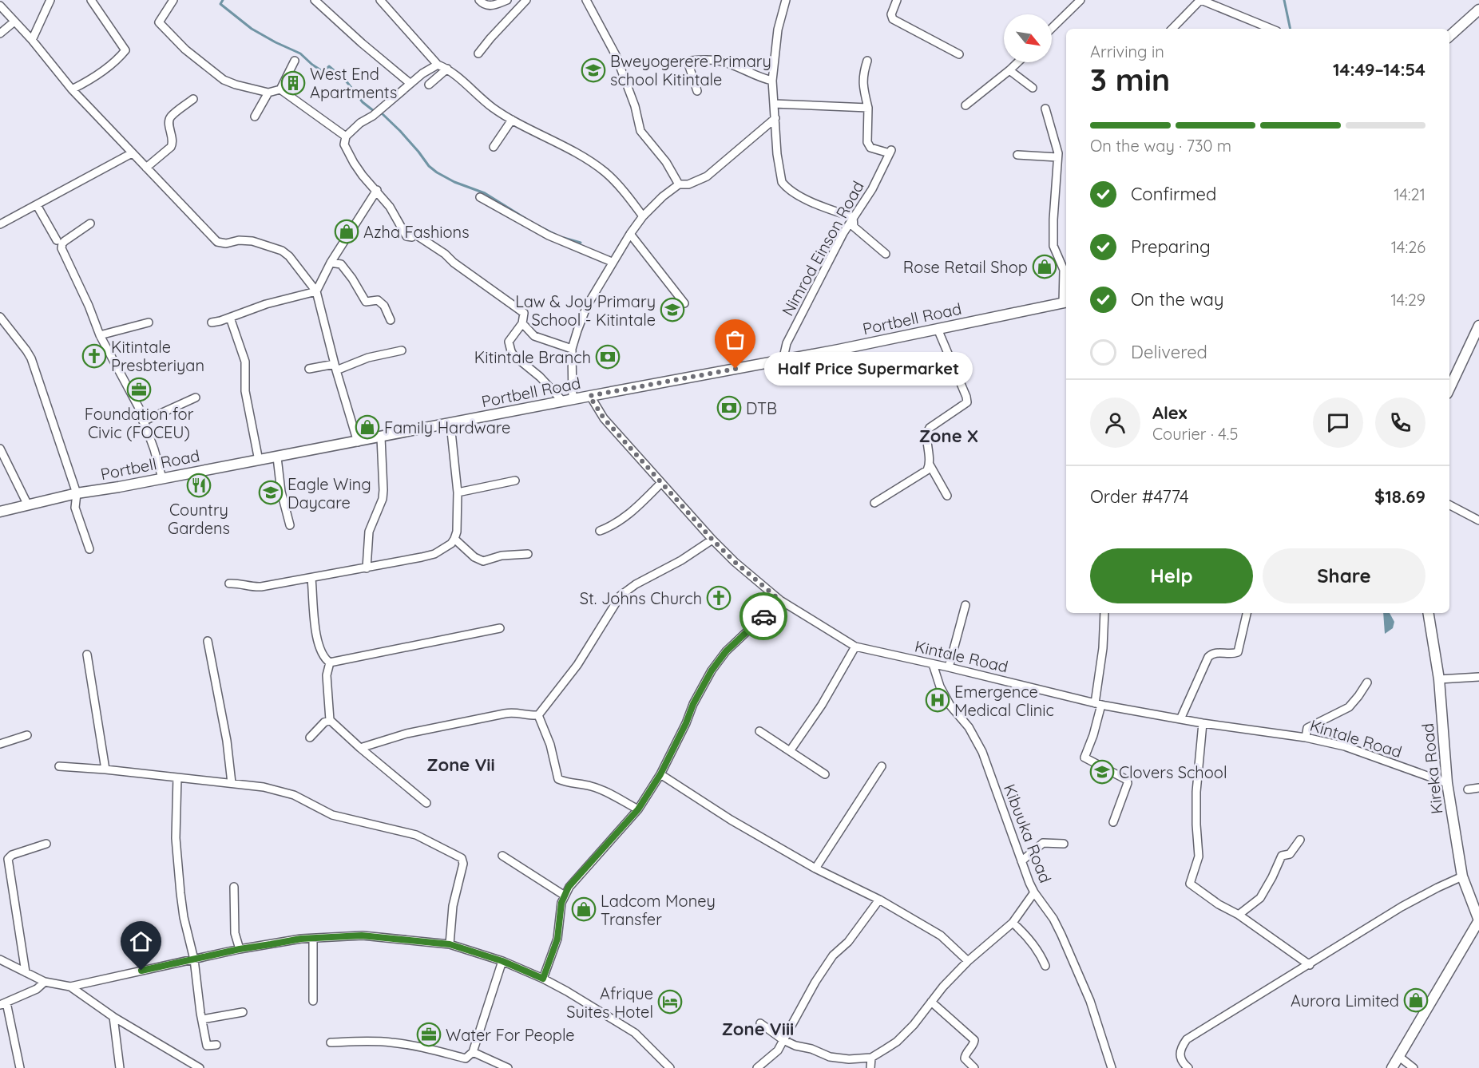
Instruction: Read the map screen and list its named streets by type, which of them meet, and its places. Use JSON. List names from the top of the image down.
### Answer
{
  "streets": {
    "main road": ["Portbell Road", "Kireka Road"],
    "street": ["Nimrod Einson Road", "Kintale Road", "Kibuuka Road"]
  },
  "crossings": [
    ["Nimrod Einson Road", "Portbell Road"],
    ["Portbell Road", "Kintale Road"],
    ["Kintale Road", "Kireka Road"],
    ["Kintale Road", "Kibuuka Road"]
  ],
  "districts": ["Zone X", "Zone Vii", "Zone Viii"],
  "places": {
    "school or university": [
      "Bweyogerere Primary school Kitintale",
      "Law & Joy Primary School - Kitintale",
      "Eagle Wing Daycare",
      "Clovers School"
    ],
    "building": ["West End Apartments"],
    "shop": [
      "Azha Fashions",
      "Rose Retail Shop",
      "Family Hardware",
      "Ladcom Money Transfer",
      "Aurora Limited"
    ],
    "church": ["Kitintale Presbteriyan", "St. Johns Church"],
    "bank": ["Kitintale Branch", "DTB"],
    "other": ["Half Price Supermarket"],
    "office": ["Foundation for Civic (FOCEU)", "Water For People"],
    "restaurant": ["Country Gardens"],
    "hospital": ["Emergence Medical Clinic"],
    "hotel": ["Afrique Suites Hotel"]
  },
  "north": "bottom right",
  "page": {
    "heading": ["3 min", "Arriving in", "14:49–14:54"],
    "panel": [
      "Alex",
      "Courier · 4.5",
      "Order #4774",
      "$18.69"
    ],
    "bar": "On the way · 730 m",
    "list": [
      ["Confirmed", "14:21"],
      ["Preparing", "14:26"],
      ["On the way", "14:29"],
      "Delivered"
    ],
    "bubble": "Half Price Supermarket",
    "buttons": ["Help", "Share"]
  }
}
